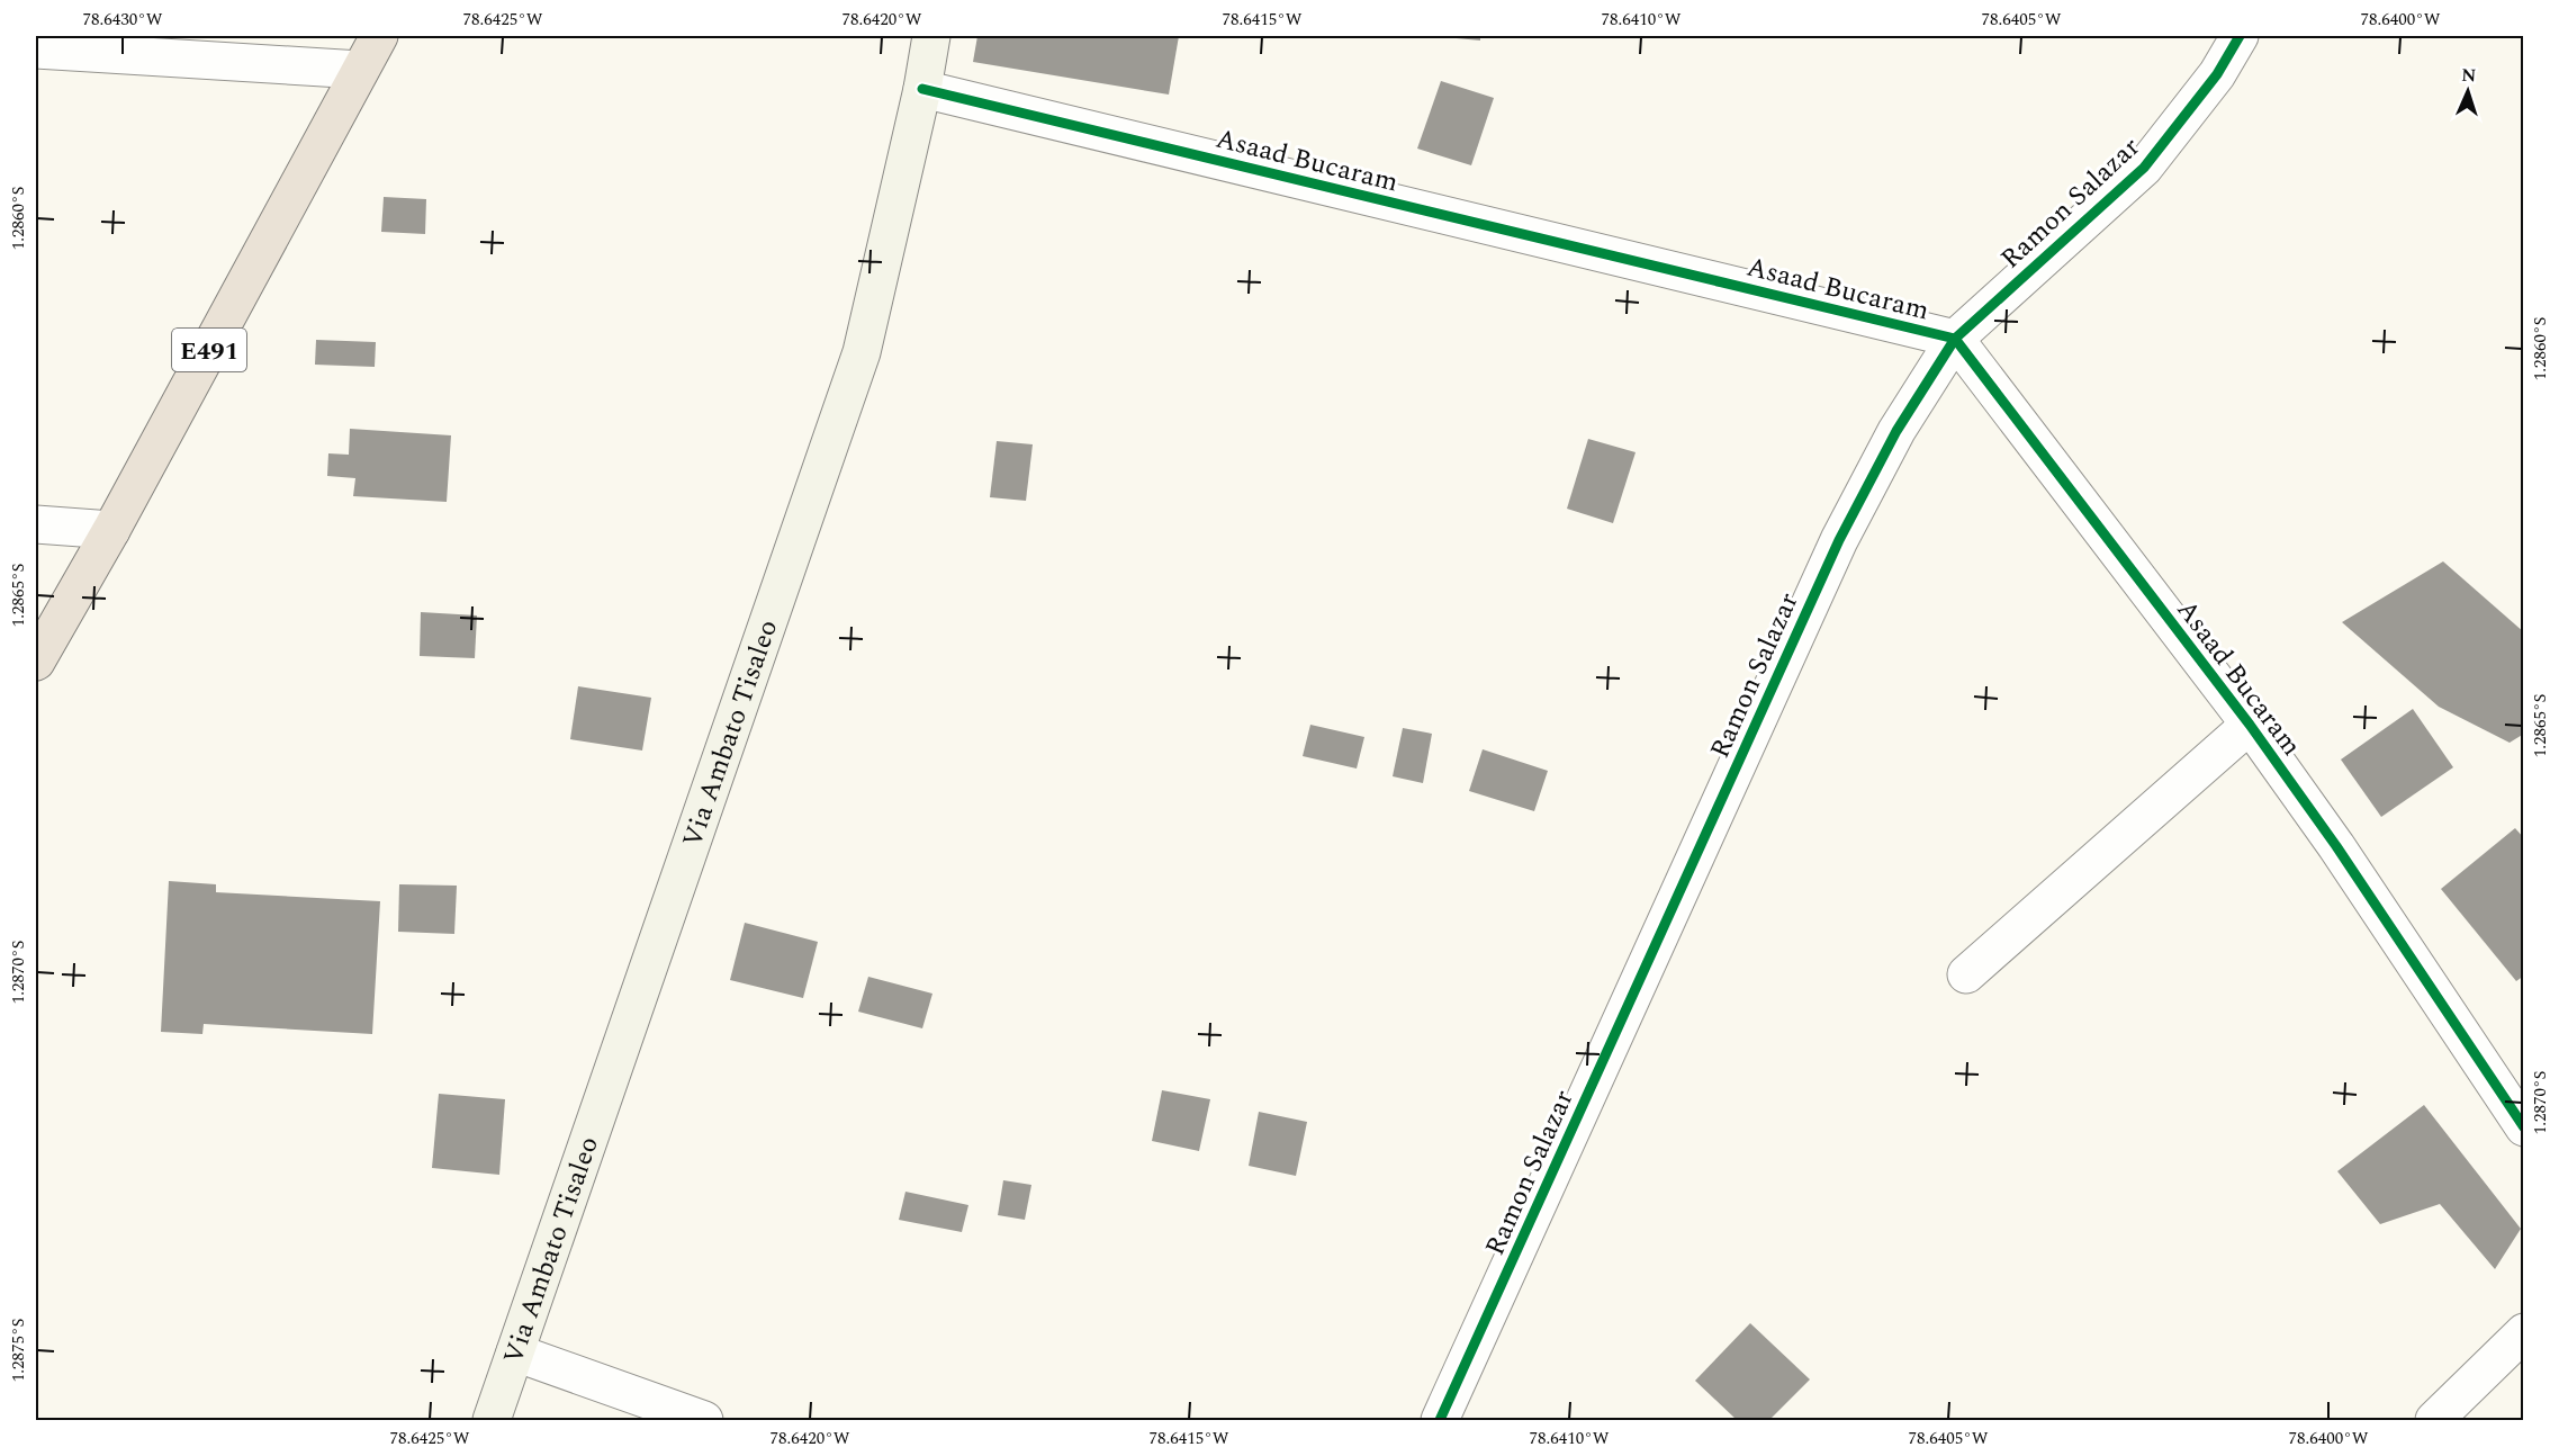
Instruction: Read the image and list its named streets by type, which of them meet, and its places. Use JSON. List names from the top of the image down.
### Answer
{
  "streets": {
    "highway": ["E491"],
    "main road": ["Via Ambato Tisaleo"],
    "street": ["Asaad Bucaram", "Ramon Salazar"]
  },
  "crossings": [
    ["Asaad Bucaram", "Ramon Salazar"],
    ["Asaad Bucaram", "Via Ambato Tisaleo"]
  ],
  "north": "top",
  "coordinates": [
    "78.6430°W",
    "78.6425°W",
    "78.6420°W",
    "78.6415°W",
    "78.6410°W",
    "78.6405°W",
    "78.6400°W",
    "1.2860°S",
    "1.2865°S",
    "1.2870°S",
    "1.2875°S"
  ]
}
